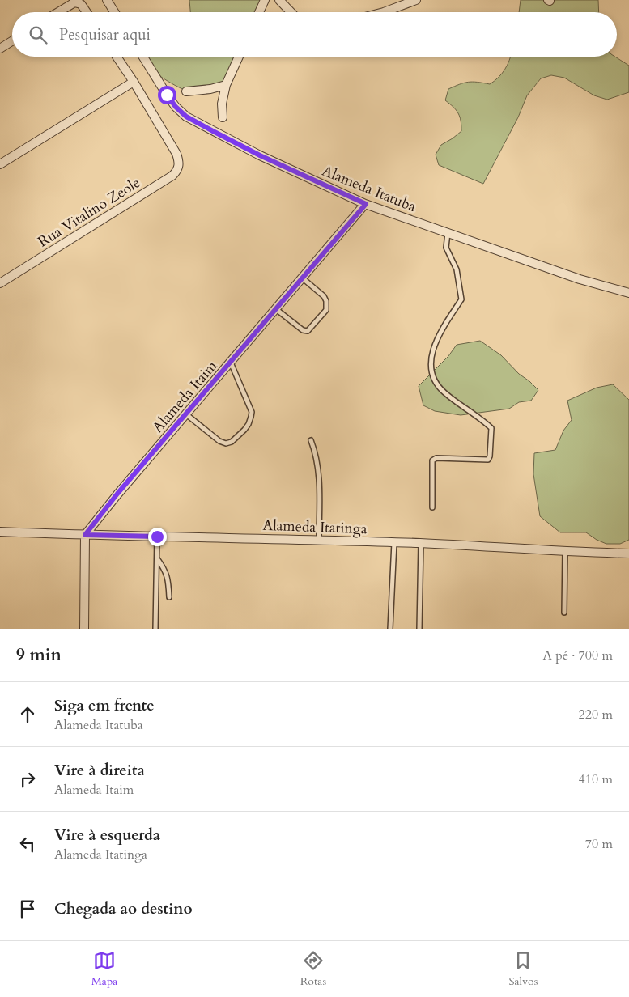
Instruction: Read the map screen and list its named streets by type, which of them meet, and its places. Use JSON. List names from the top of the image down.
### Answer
{
  "streets": {
    "street": [
      "Alameda Itatuba",
      "Rua Vitalino Zeole",
      "Alameda Itaim",
      "Alameda Itatinga"
    ]
  },
  "crossings": [
    ["Alameda Itatuba", "Alameda Itaim"],
    ["Alameda Itaim", "Alameda Itatinga"]
  ],
  "page": {
    "search": "Pesquisar aqui",
    "heading": ["9 min", "A pé · 700 m"],
    "list": [
      ["Siga em frente", "Alameda Itatuba", "220 m"],
      ["Vire à direita", "Alameda Itaim", "410 m"],
      ["Vire à esquerda", "Alameda Itatinga", "70 m"],
      "Chegada ao destino"
    ],
    "nav": ["Mapa", "Rotas", "Salvos"]
  }
}
